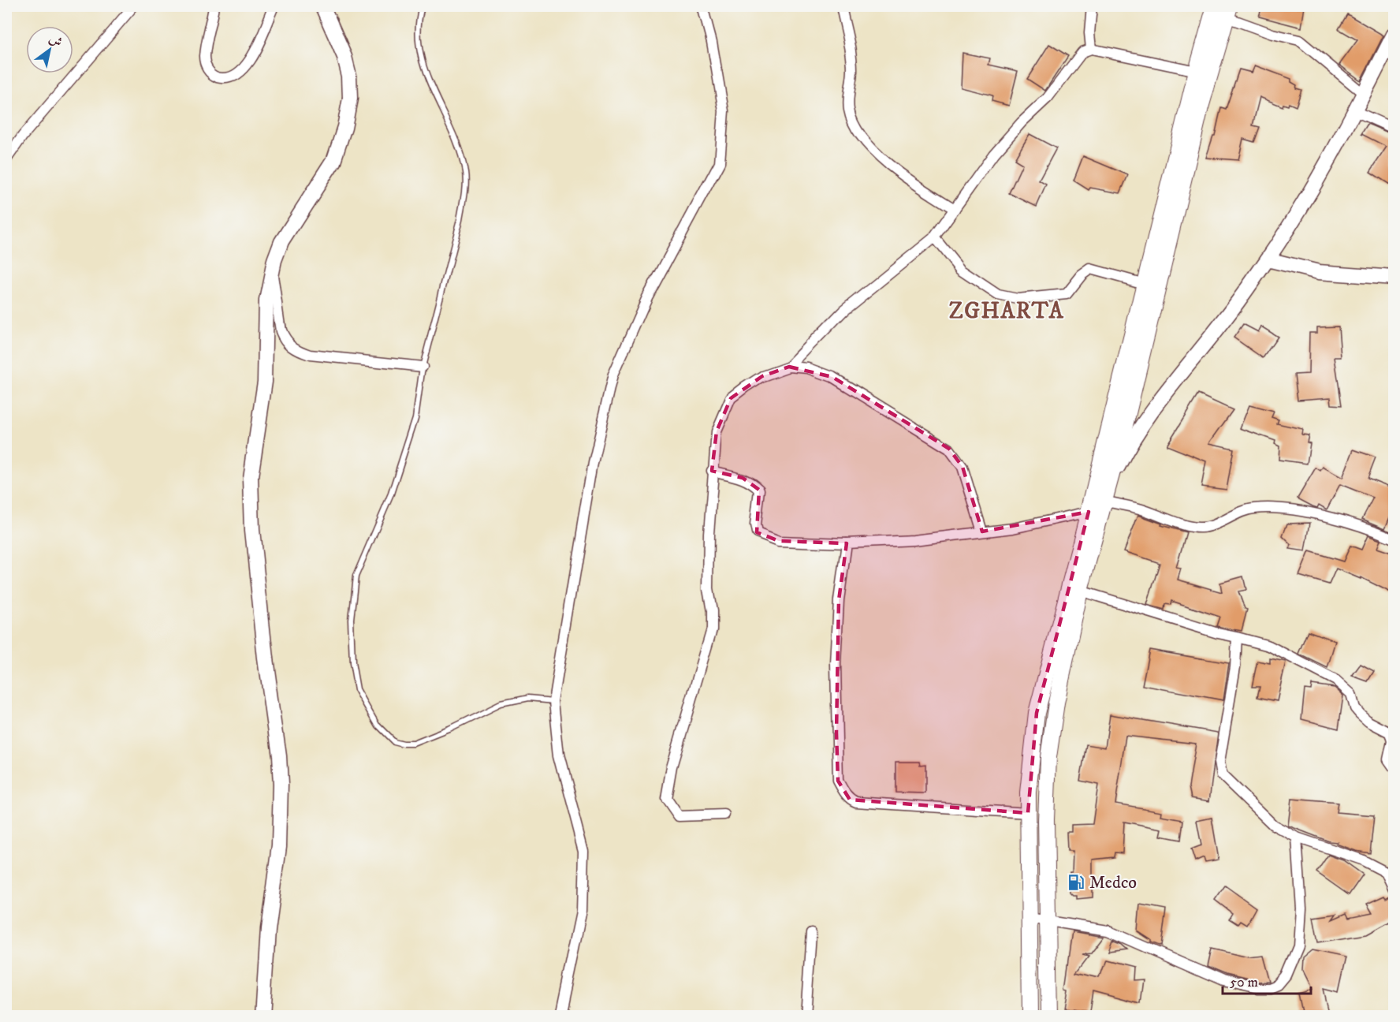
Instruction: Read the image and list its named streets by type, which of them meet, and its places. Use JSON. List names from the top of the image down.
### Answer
{
  "districts": ["ZGHARTA"],
  "places": {
    "fuel station": ["Medco"]
  },
  "scale_bar": "50 m",
  "north": "top right"
}
